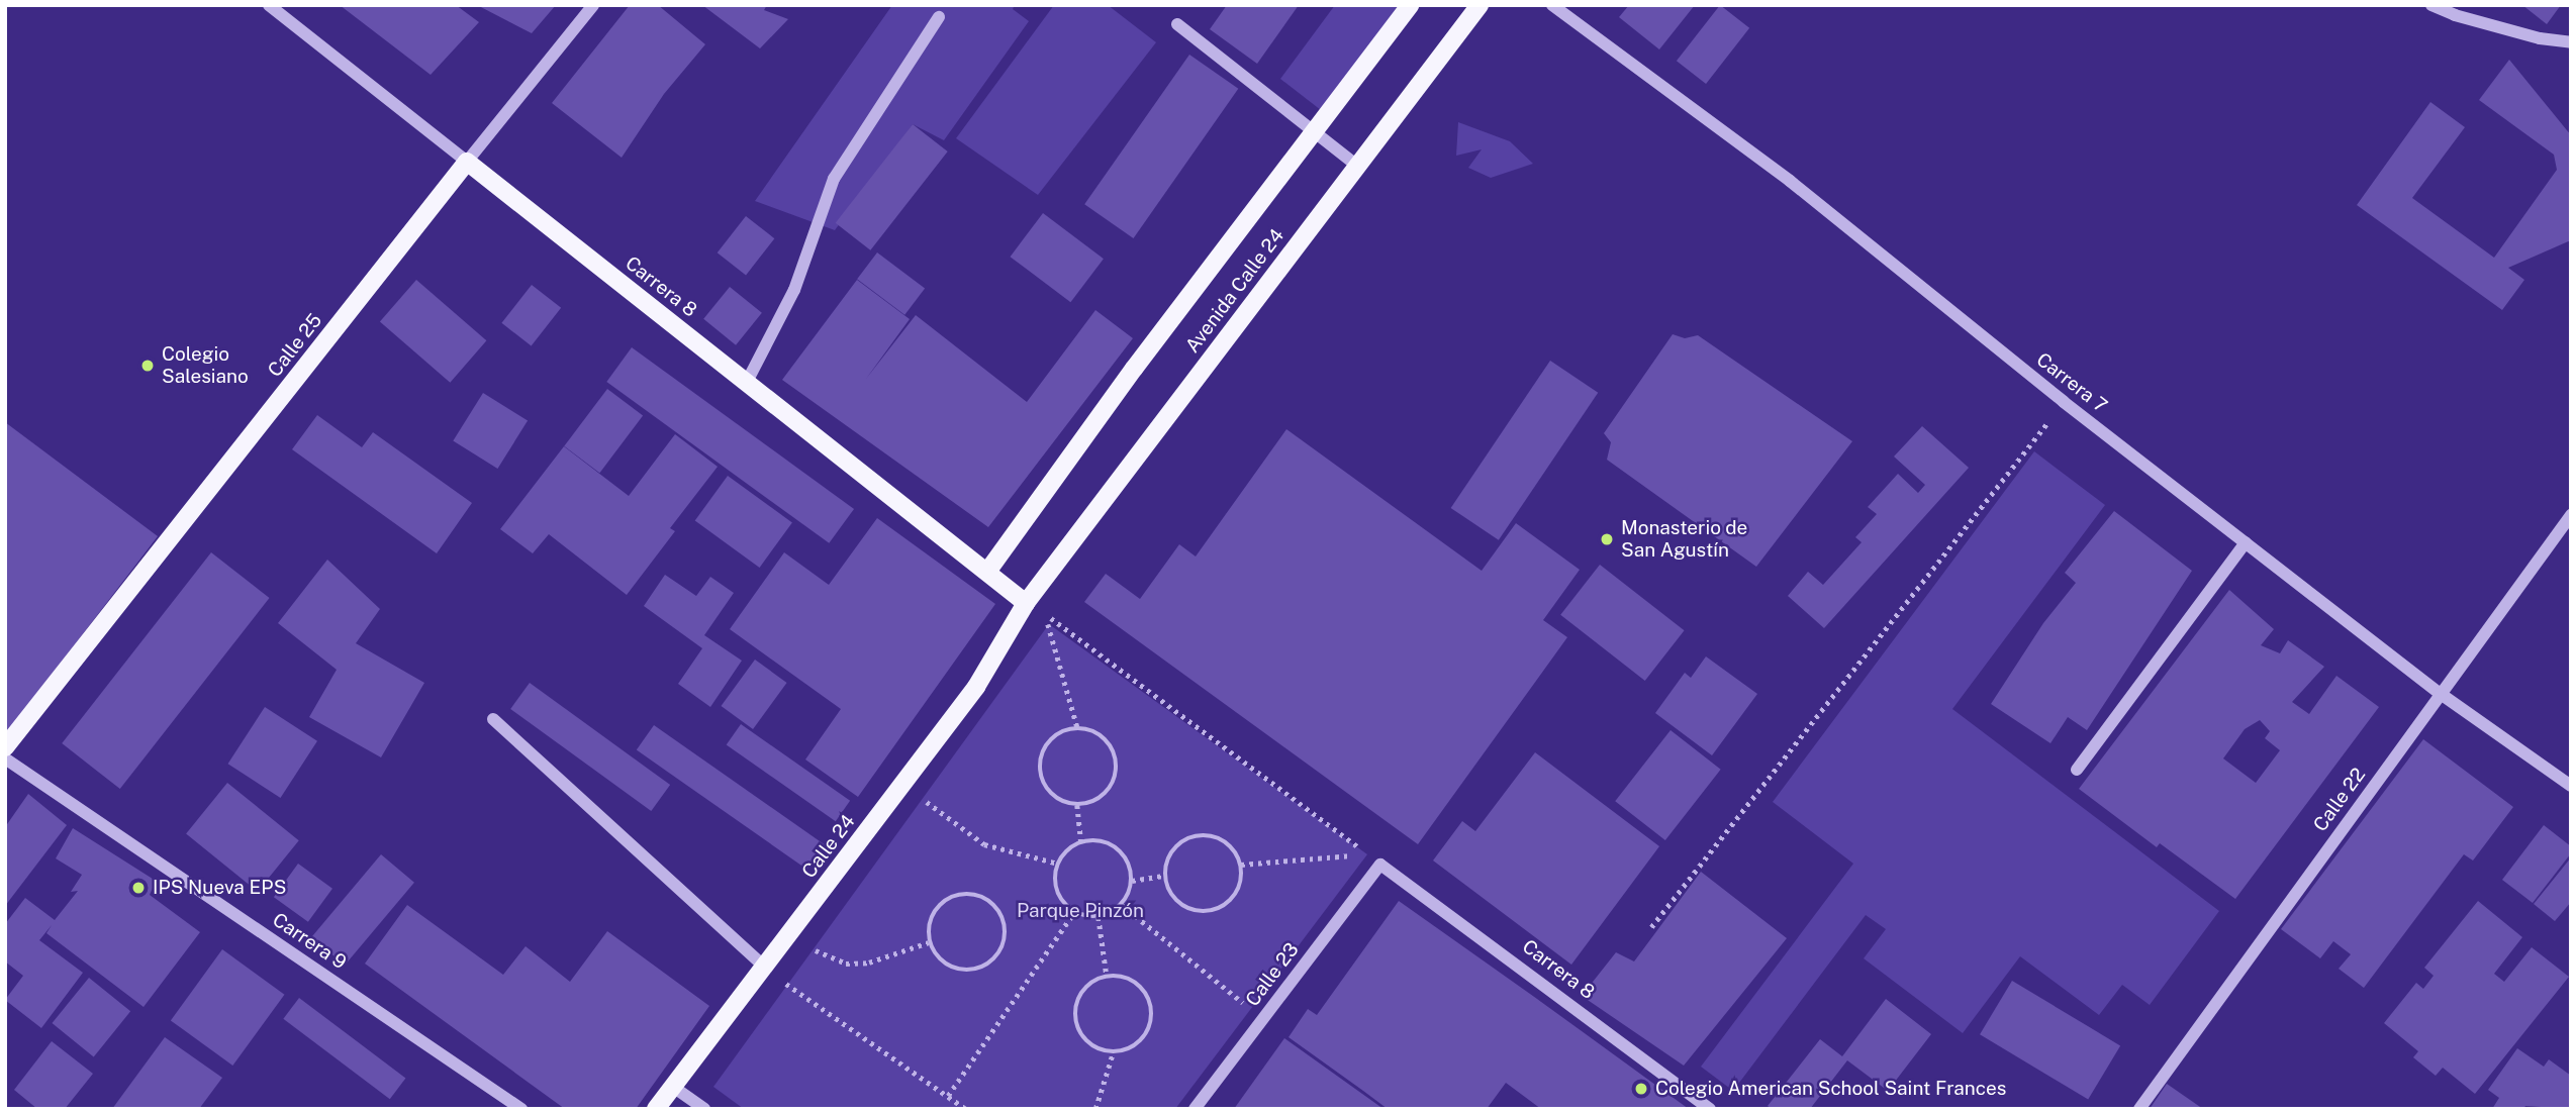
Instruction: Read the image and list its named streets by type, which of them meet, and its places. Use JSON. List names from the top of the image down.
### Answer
{
  "streets": {
    "main road": [
      "Carrera 8",
      "Avenida Calle 24",
      "Calle 25",
      "Calle 24"
    ],
    "street": [
      "Carrera 7",
      "Calle 22",
      "Carrera 9",
      "Calle 23"
    ]
  },
  "crossings": [
    ["Carrera 8", "Avenida Calle 24"],
    ["Carrera 8", "Calle 25"],
    ["Carrera 8", "Calle 24"],
    ["Carrera 8", "Calle 23"],
    ["Avenida Calle 24", "Calle 24"],
    ["Carrera 7", "Calle 22"]
  ],
  "parks": ["Parque Pinzón"],
  "places": [
    "Colegio Salesiano",
    "Monasterio de San Agustín",
    "IPS Nueva EPS",
    "Colegio American School Saint Frances"
  ]
}
